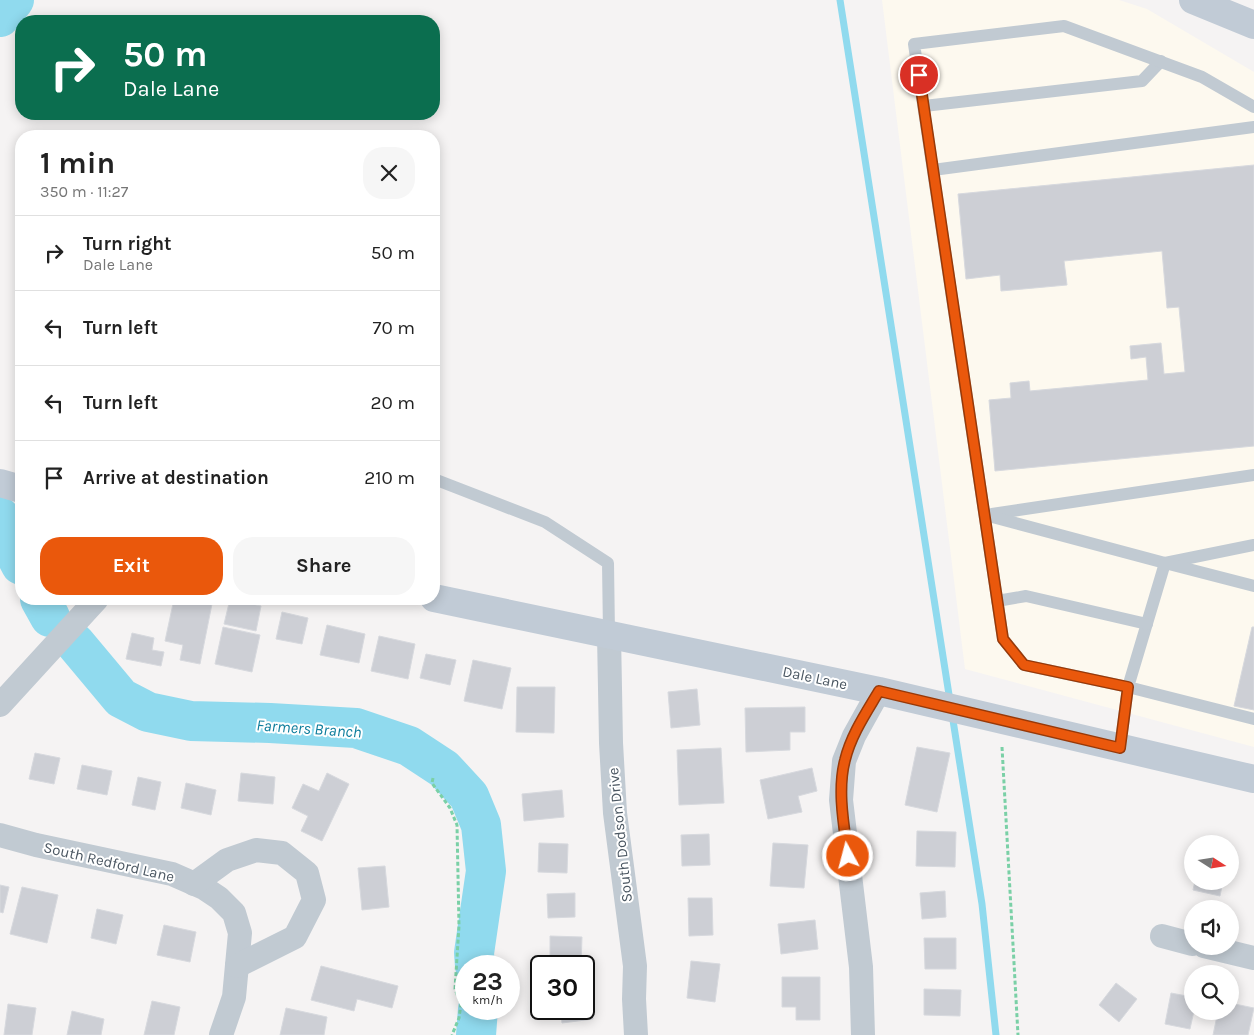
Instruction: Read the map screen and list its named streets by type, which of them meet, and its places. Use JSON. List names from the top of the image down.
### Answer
{
  "streets": {
    "street": ["Dale Lane", "South Dodson Drive", "South Redford Lane"]
  },
  "crossings": [
    ["Dale Lane", "South Dodson Drive"]
  ],
  "water": ["Farmers Branch"],
  "north": "right",
  "page": {
    "turn": ["50 m", "Dale Lane"],
    "heading": ["1 min", "350 m · 11:27"],
    "list": [
      {
        "name": "Turn right",
        "note": "Dale Lane",
        "value": "50 m"
      },
      {
        "name": "Turn left",
        "value": "70 m"
      },
      {
        "name": "Turn left",
        "value": "20 m"
      },
      {
        "name": "Arrive at destination",
        "value": "210 m"
      }
    ],
    "buttons": ["Exit", "Share"],
    "speed": "23 km/h",
    "limit": "30"
  }
}
